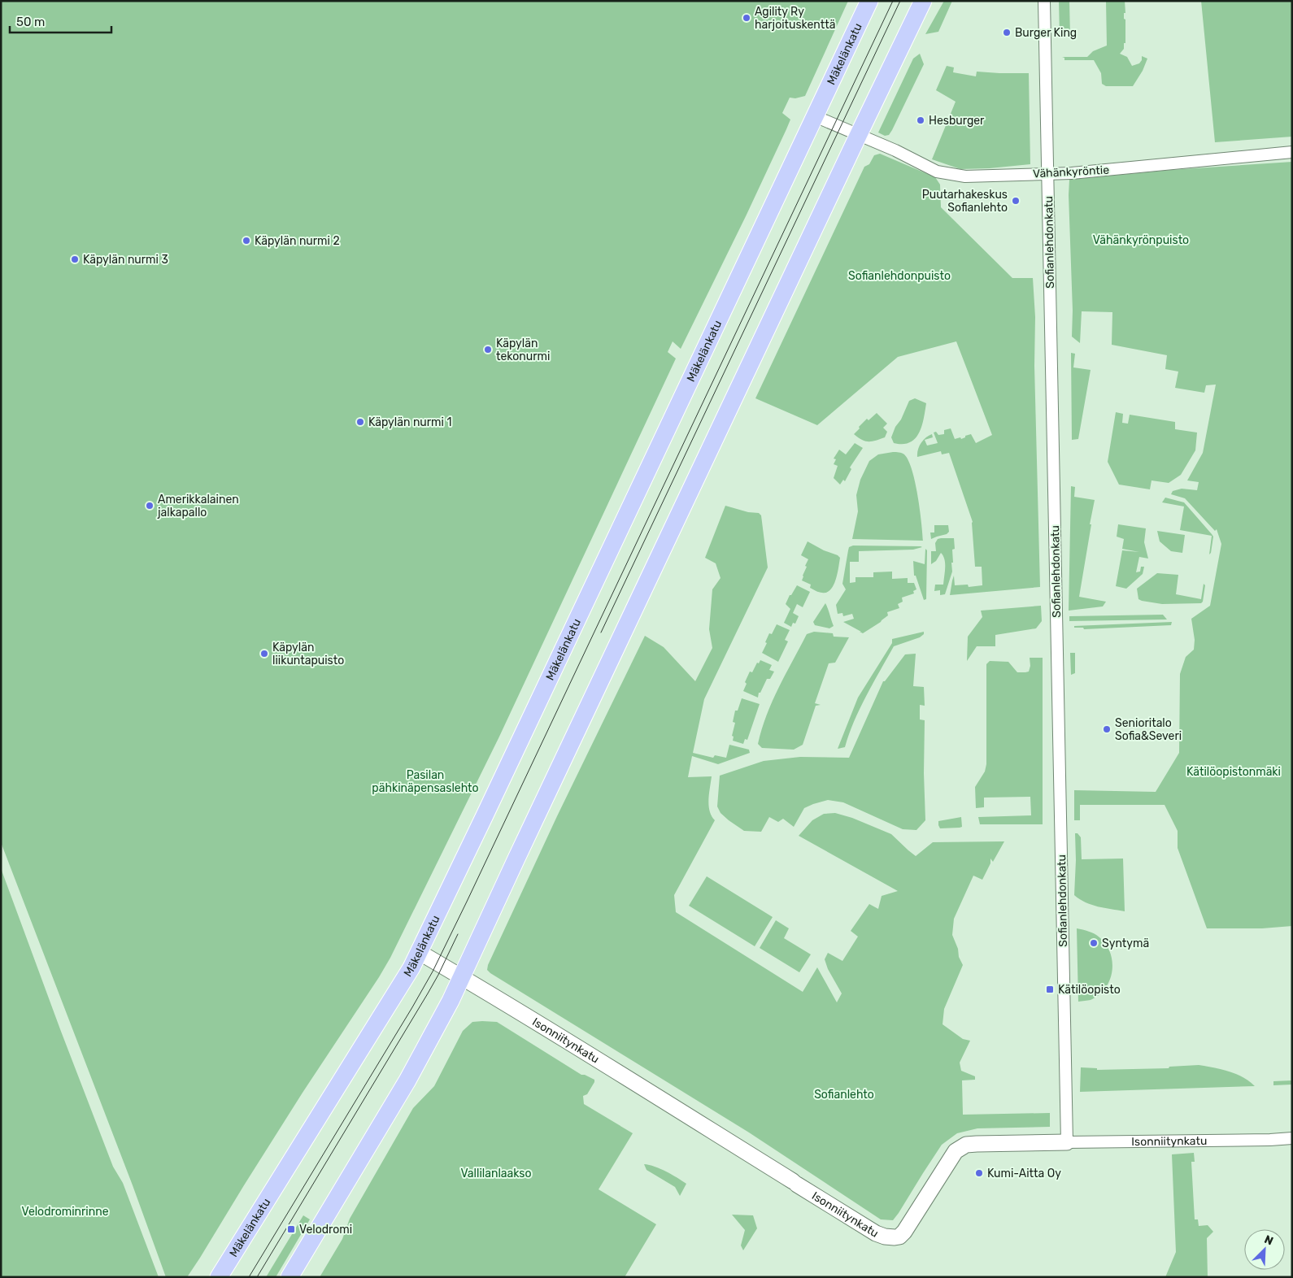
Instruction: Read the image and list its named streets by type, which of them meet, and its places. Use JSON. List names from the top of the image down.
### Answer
{
  "streets": {
    "main road": ["Mäkelänkatu"],
    "street": ["Vähänkyröntie", "Sofianlehdonkatu", "Isonniitynkatu"]
  },
  "crossings": [
    ["Mäkelänkatu", "Vähänkyröntie"],
    ["Mäkelänkatu", "Isonniitynkatu"],
    ["Vähänkyröntie", "Sofianlehdonkatu"],
    ["Sofianlehdonkatu", "Isonniitynkatu"]
  ],
  "parks": [
    "Vähänkyrönpuisto",
    "Sofianlehdonpuisto",
    "Kätilöopistonmäki",
    "Pasilan pähkinäpensaslehto",
    "Sofianlehto",
    "Vallilanlaakso",
    "Velodrominrinne"
  ],
  "places": {
    "other": [
      "Agility Ry harjoituskenttä",
      "Burger King",
      "Hesburger",
      "Puutarhakeskus Sofianlehto",
      "Käpylän nurmi 2",
      "Käpylän nurmi 3",
      "Käpylän tekonurmi",
      "Käpylän nurmi 1",
      "Amerikkalainen jalkapallo",
      "Käpylän liikuntapuisto",
      "Senioritalo Sofia&Severi",
      "Syntymä",
      "Kumi-Aitta Oy"
    ],
    "transit": ["Kätilöopisto", "Velodromi"]
  },
  "scale_bar": "50 m",
  "north": "top right"
}
